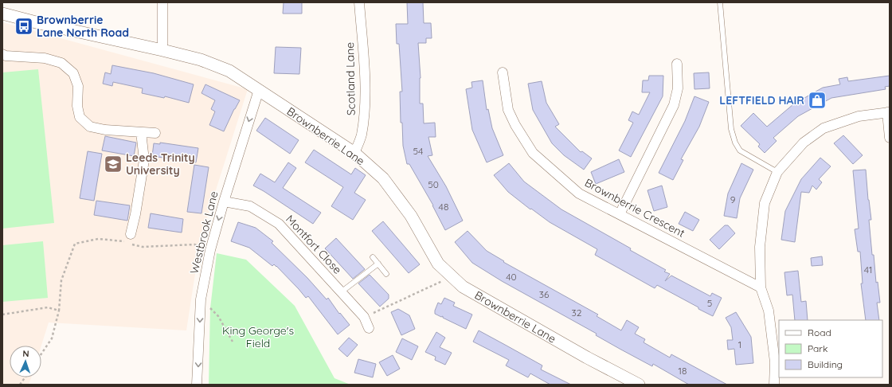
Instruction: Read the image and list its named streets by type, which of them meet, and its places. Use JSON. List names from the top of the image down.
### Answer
{
  "streets": {
    "street": [
      "Scotland Lane",
      "Brownberrie Lane",
      "Brownberrie Crescent",
      "Westbrook Lane",
      "Montfort Close"
    ]
  },
  "crossings": [
    ["Scotland Lane", "Brownberrie Lane"],
    ["Brownberrie Lane", "Westbrook Lane"],
    ["Westbrook Lane", "Montfort Close"]
  ],
  "one_way": ["Westbrook Lane"],
  "parks": ["King George's Field"],
  "places": {
    "bus stop": ["Brownberrie Lane North Road"],
    "shop": ["LEFTFIELD HAIR"],
    "school or university": ["Leeds Trinity University"]
  },
  "house_numbers": [
    "54",
    "50",
    "9",
    "48",
    "41",
    "40",
    "36",
    "5",
    "32",
    "1",
    "18"
  ],
  "legend": ["Road", "Park", "Building"],
  "north": "top"
}
